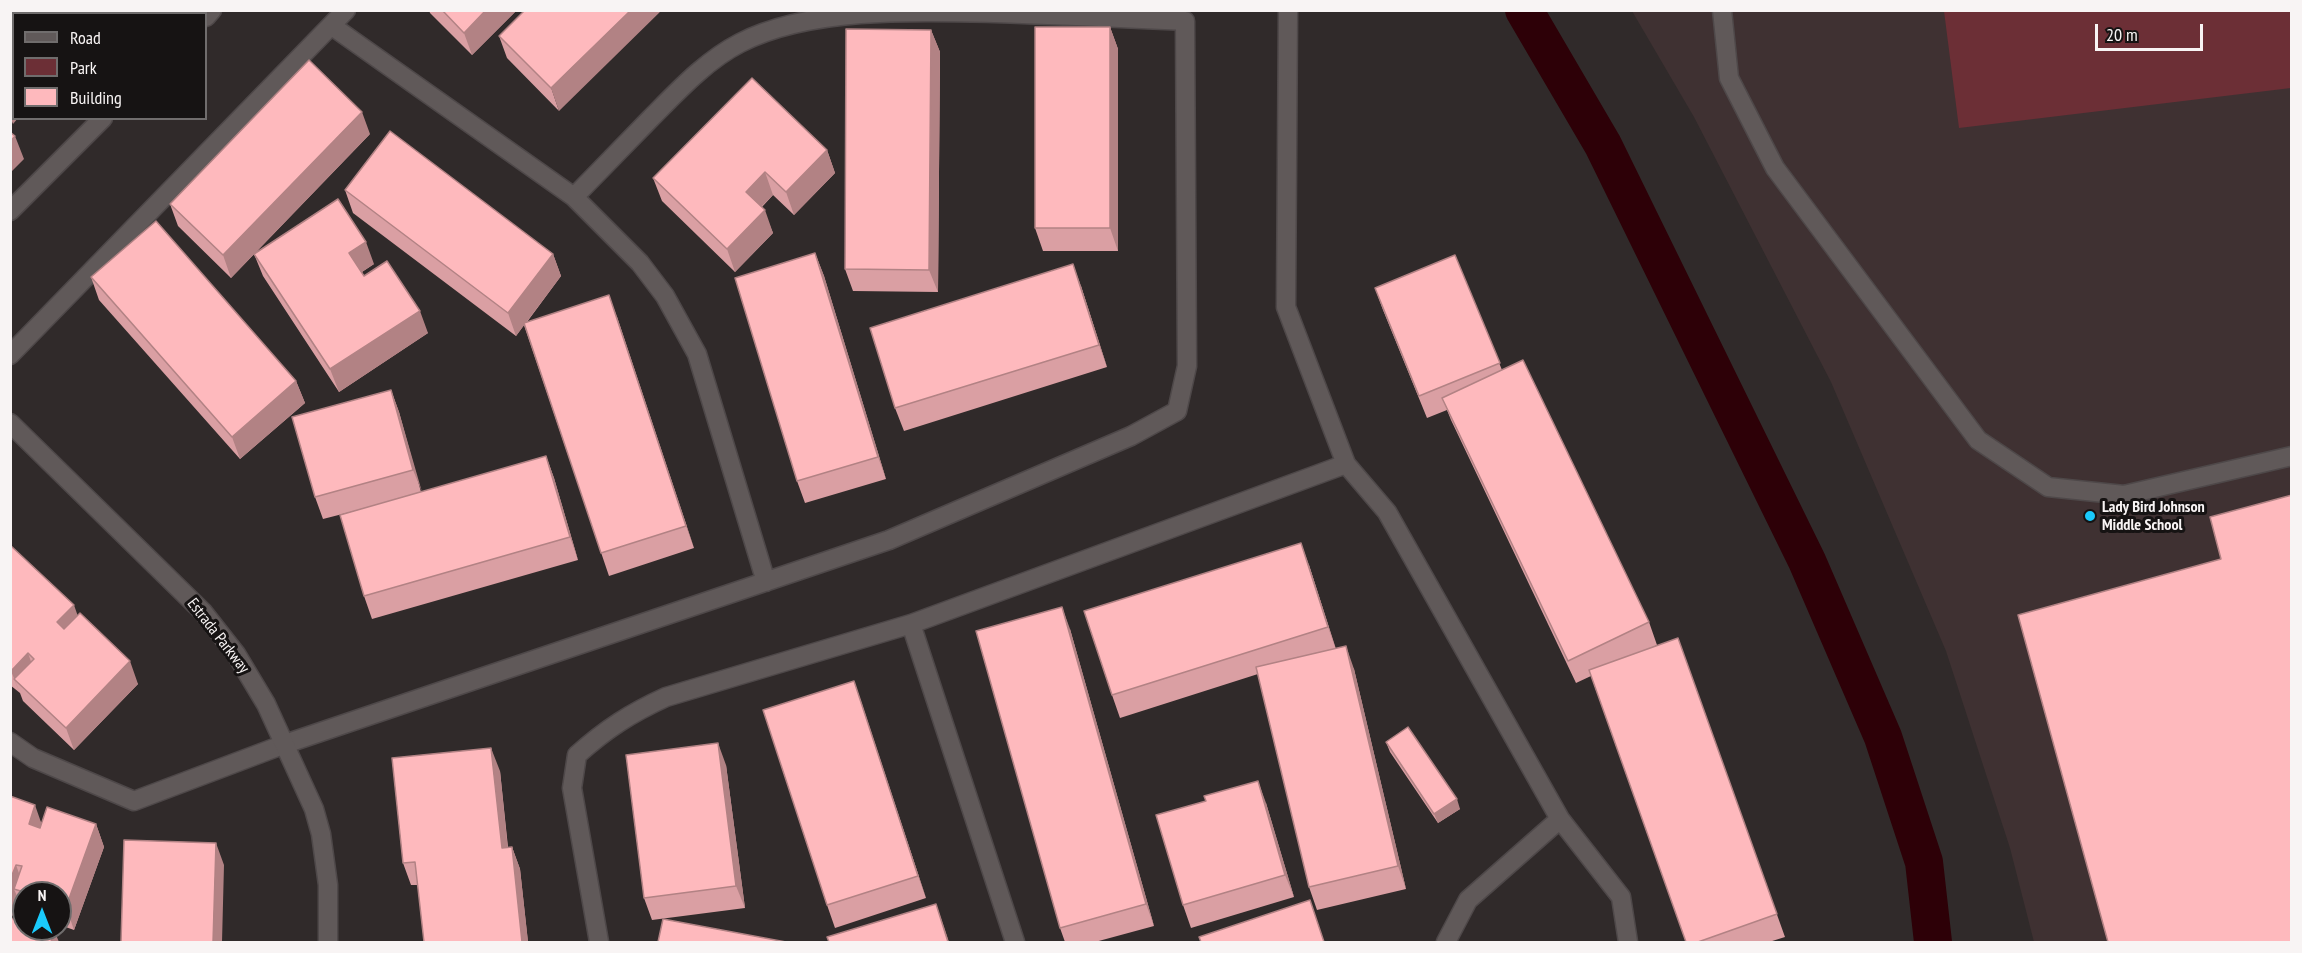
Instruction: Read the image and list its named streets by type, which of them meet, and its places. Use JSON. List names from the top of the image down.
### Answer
{
  "streets": {
    "street": ["Estrada Parkway"]
  },
  "places": ["Lady Bird Johnson Middle School"],
  "legend": ["Road", "Park", "Building"],
  "scale_bar": "20 m",
  "north": "top"
}
